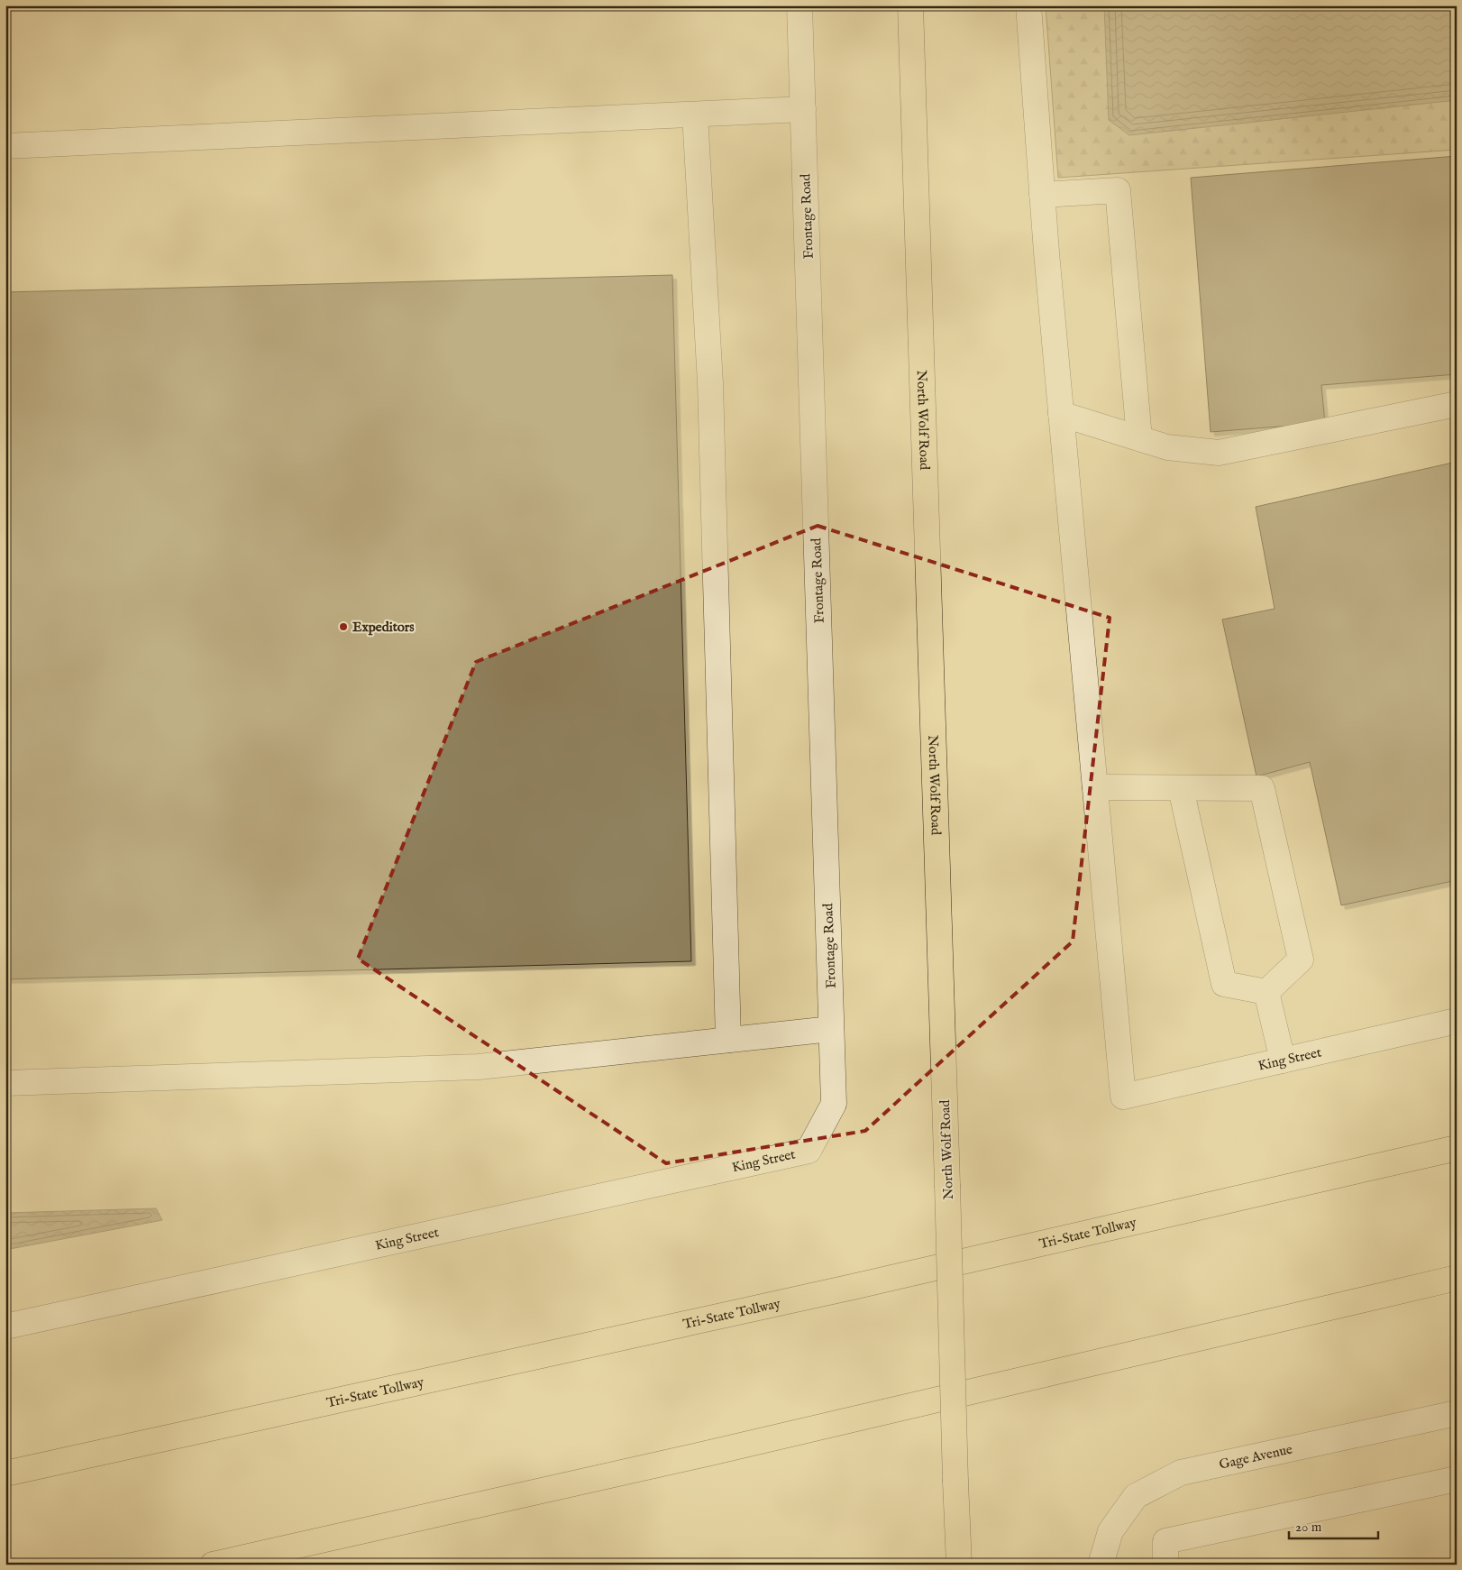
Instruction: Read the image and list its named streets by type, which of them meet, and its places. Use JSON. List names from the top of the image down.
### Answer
{
  "streets": {
    "main road": ["North Wolf Road", "Tri-State Tollway"],
    "street": ["Frontage Road", "King Street", "Gage Avenue"]
  },
  "crossings": [
    ["Frontage Road", "King Street"]
  ],
  "places": ["Expeditors"],
  "scale_bar": "20 m"
}
